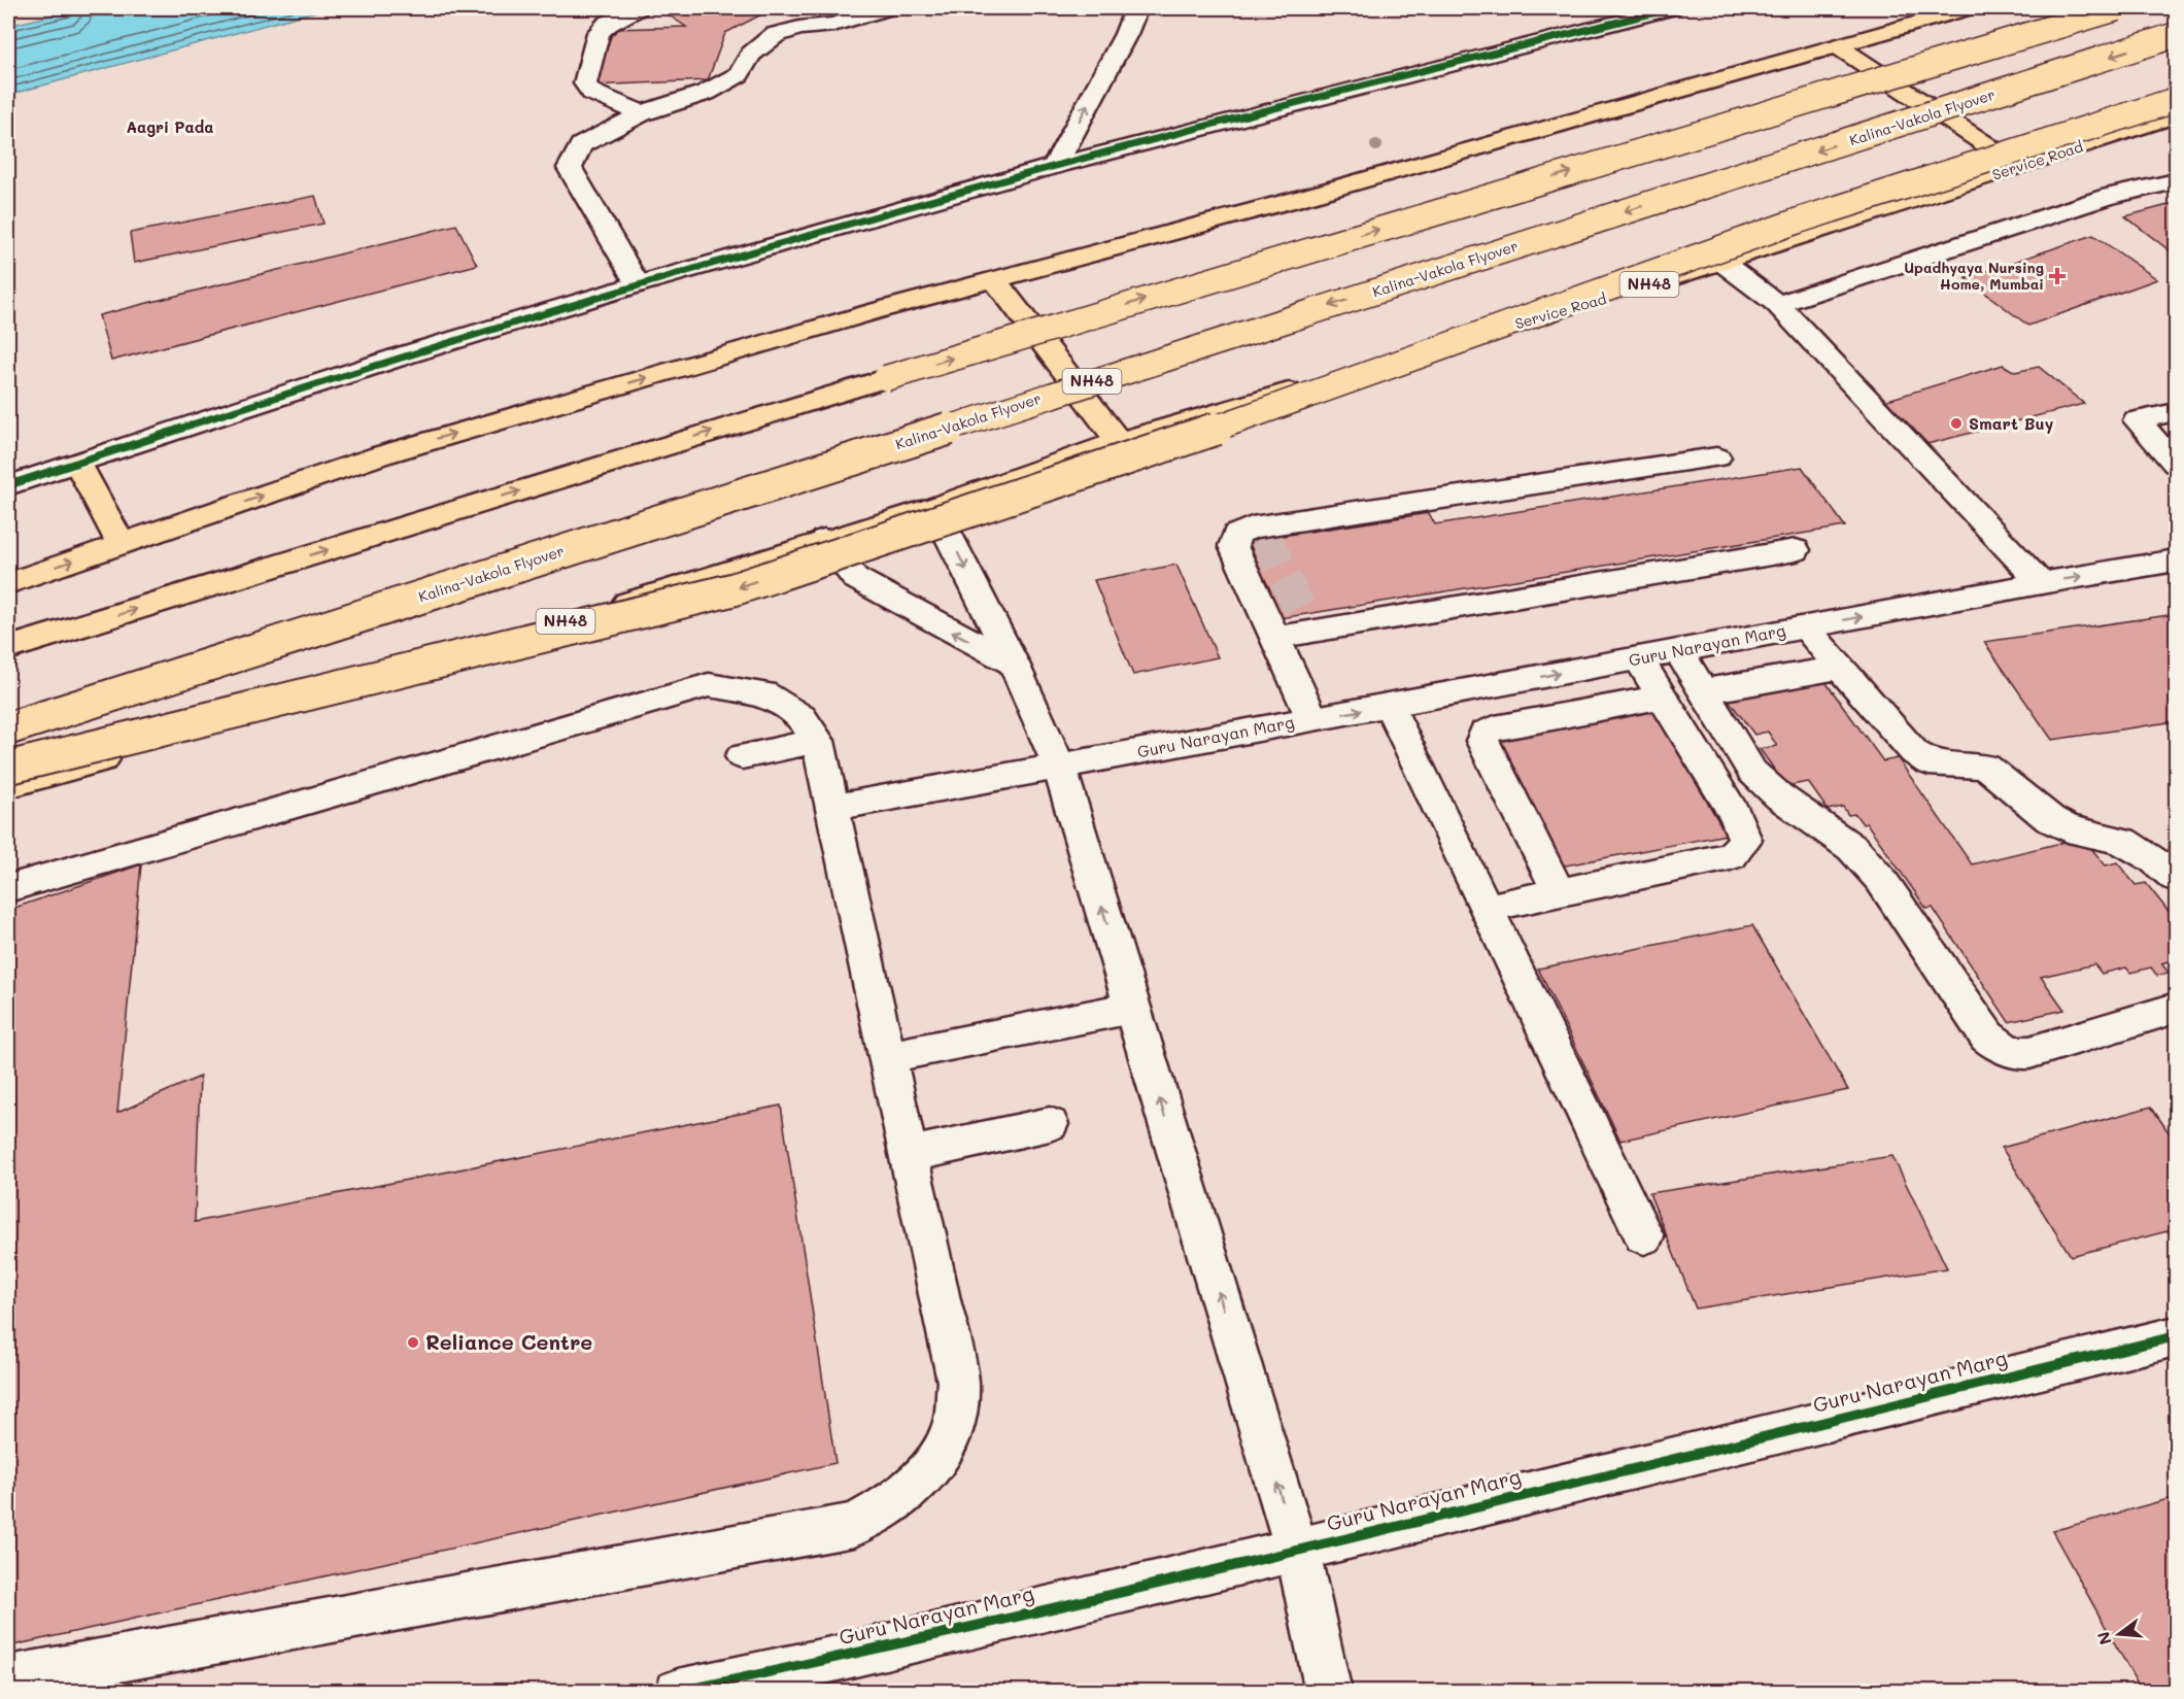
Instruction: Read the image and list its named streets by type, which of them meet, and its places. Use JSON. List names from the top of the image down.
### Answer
{
  "streets": {
    "highway": ["Kalina-Vakola Flyover", "Service Road", "NH48"],
    "street": ["Guru Narayan Marg"]
  },
  "crossings": [
    ["Service Road", "NH48"]
  ],
  "districts": ["Aagri Pada"],
  "places": {
    "health": ["Upadhyaya Nursing Home, Mumbai"],
    "other": ["Smart Buy", "Reliance Centre"]
  },
  "north": "left"
}
